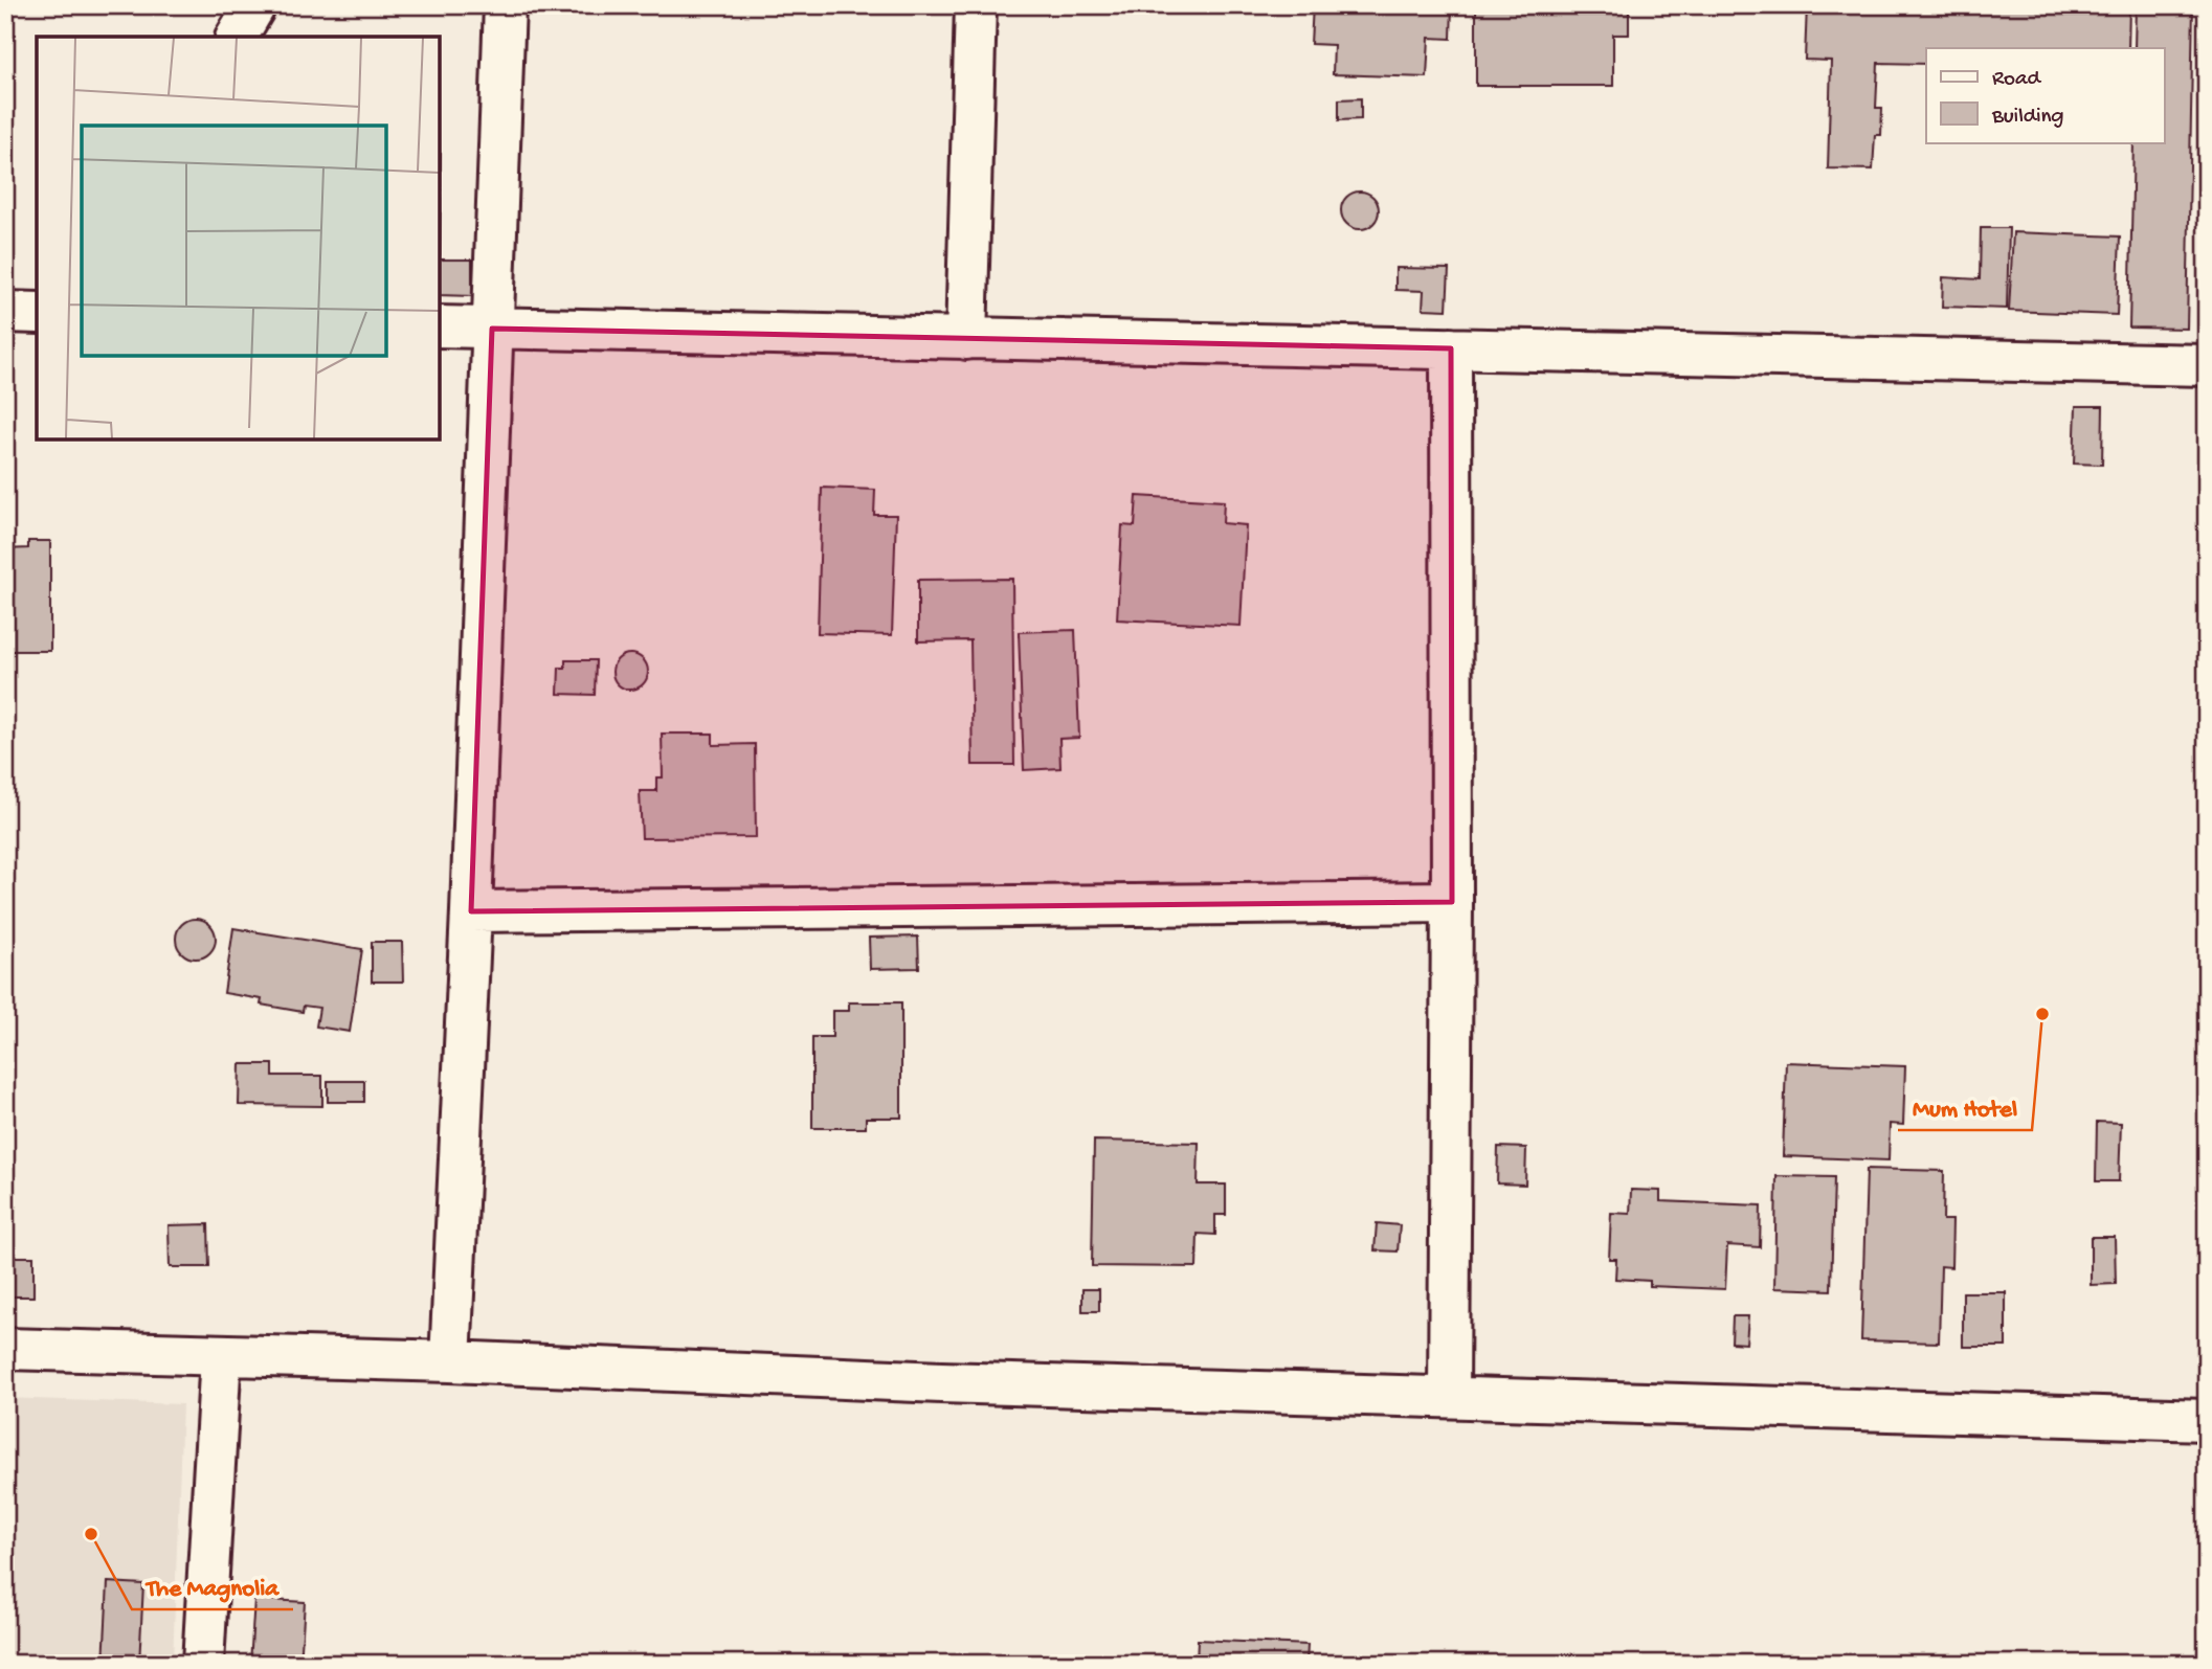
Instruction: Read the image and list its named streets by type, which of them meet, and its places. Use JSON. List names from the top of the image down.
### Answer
{
  "places": ["Mum Hotel", "The Magnolia"],
  "legend": ["Road", "Building"]
}
